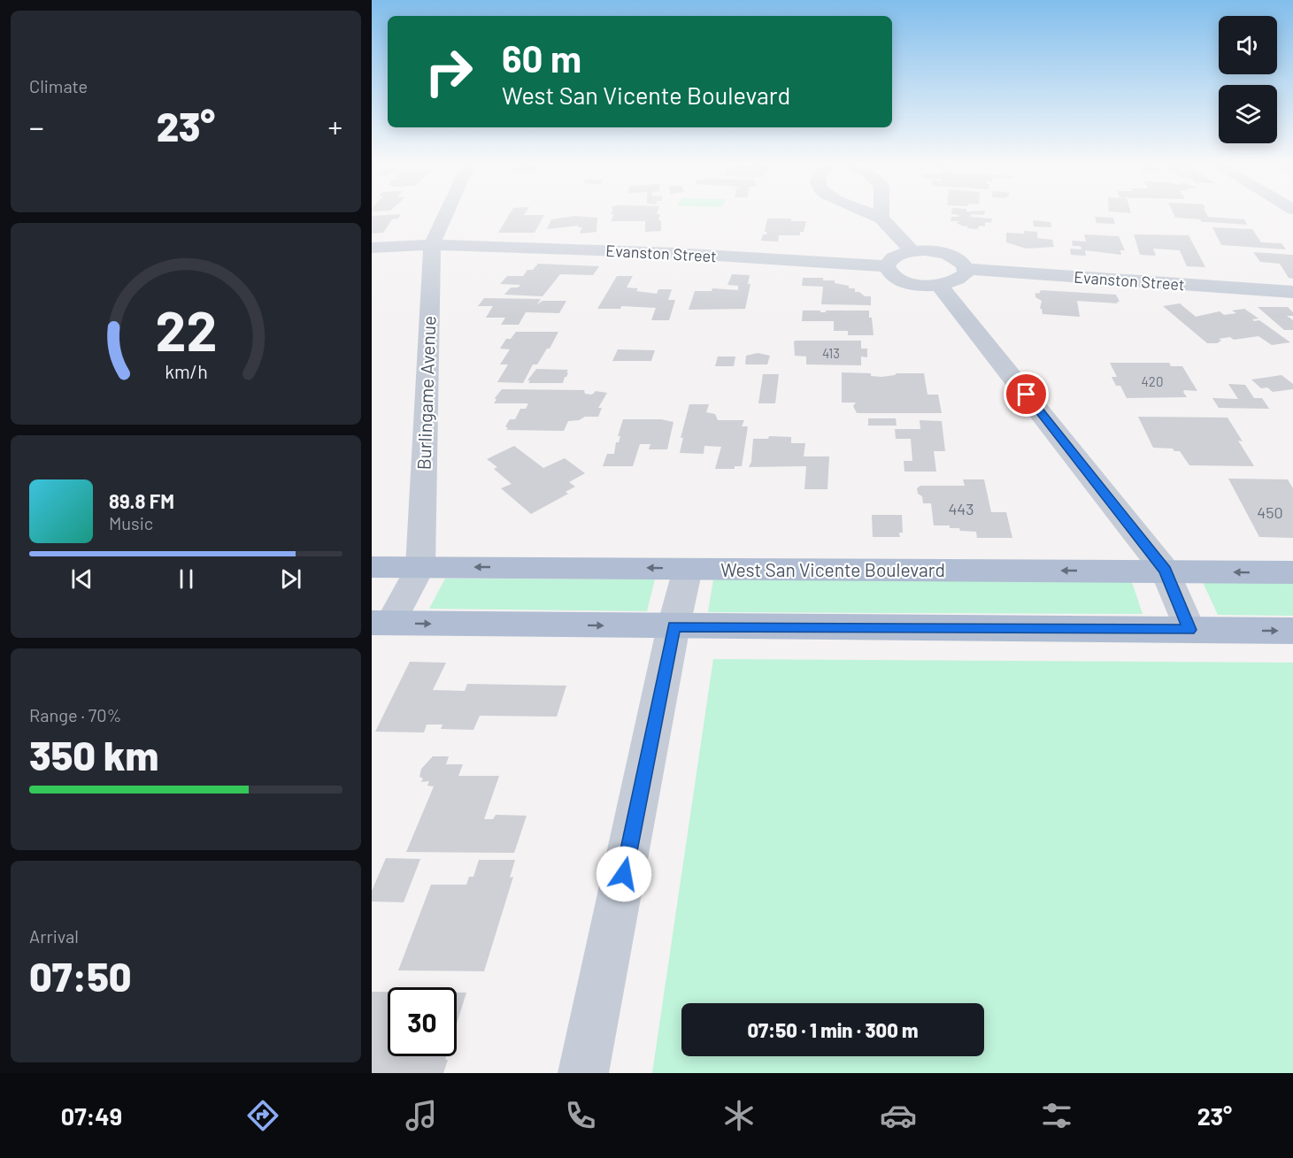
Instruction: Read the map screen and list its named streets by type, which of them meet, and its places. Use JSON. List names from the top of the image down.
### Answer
{
  "streets": {
    "main road": ["West San Vicente Boulevard"],
    "street": ["Evanston Street", "Burlingame Avenue"]
  },
  "crossings": [
    ["Evanston Street", "Burlingame Avenue"],
    ["Burlingame Avenue", "West San Vicente Boulevard"]
  ],
  "house_numbers": [
    "413",
    "420",
    "443",
    "450"
  ],
  "page": {
    "tile": [
      "Climate",
      ["Range · 70%", "350 km"],
      ["Arrival", "07:50"]
    ],
    "turn": ["60 m", "West San Vicente Boulevard"],
    "heat": ["−", "23°", "+"],
    "song": ["89.8 FM", "Music"],
    "limit": "30",
    "trip": "07:50 · 1 min · 300 m",
    "tabs": ["07:49", "23°"],
    "gauge": ["22", "km/h"]
  }
}
